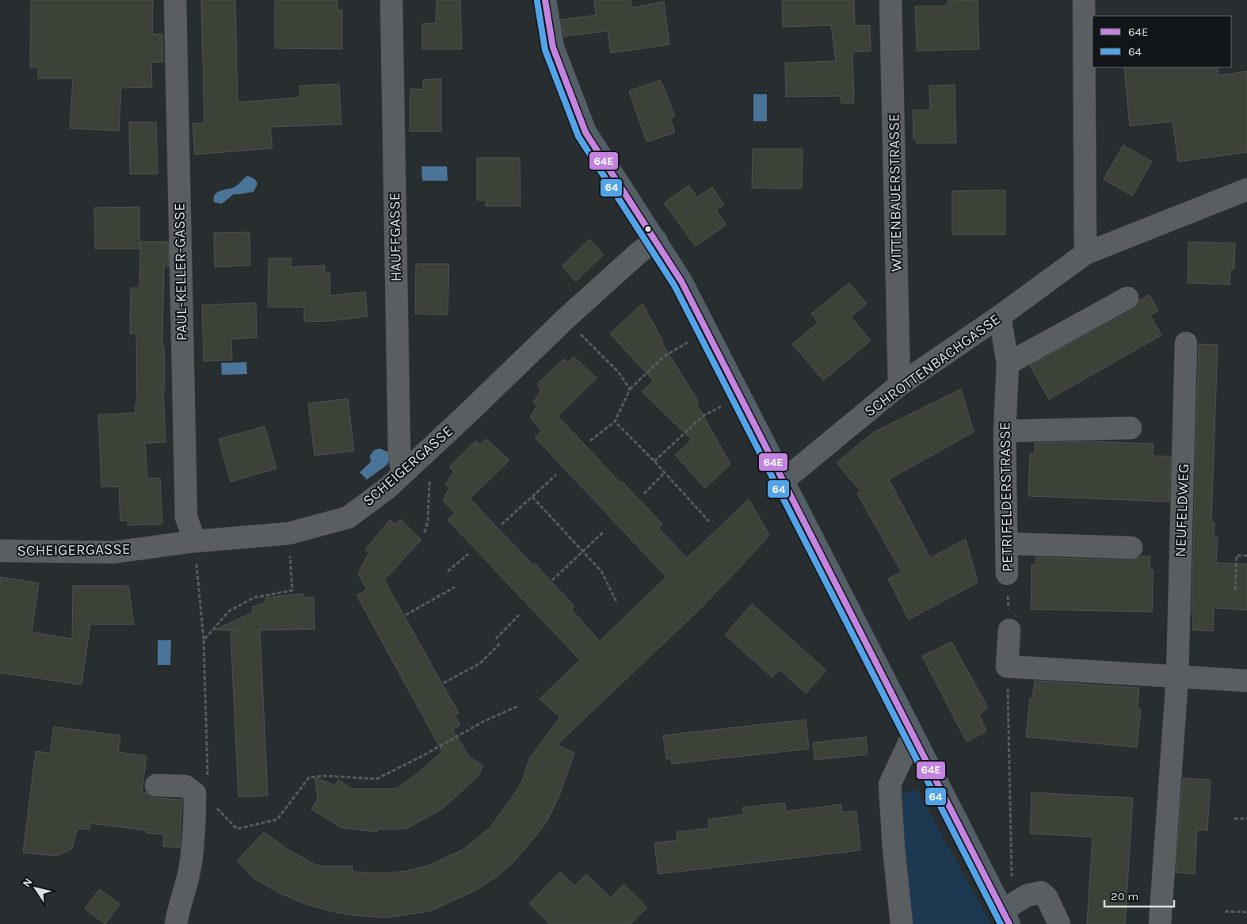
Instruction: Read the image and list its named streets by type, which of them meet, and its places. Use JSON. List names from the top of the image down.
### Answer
{
  "streets": {
    "street": [
      "WITTENBAUERSTRASSE",
      "HAUFFGASSE",
      "PAUL-KELLER-GASSE",
      "SCHROTTENBACHGASSE",
      "SCHEIGERGASSE",
      "PETRIFELDERSTRASSE",
      "NEUFELDWEG"
    ]
  },
  "crossings": [
    ["WITTENBAUERSTRASSE", "SCHROTTENBACHGASSE"],
    ["HAUFFGASSE", "SCHEIGERGASSE"],
    ["PAUL-KELLER-GASSE", "SCHEIGERGASSE"],
    ["SCHROTTENBACHGASSE", "PETRIFELDERSTRASSE"]
  ],
  "lines": ["transit line 64E", "transit line 64"],
  "legend": ["64E", "64"],
  "scale_bar": "20 m",
  "north": "top left"
}
